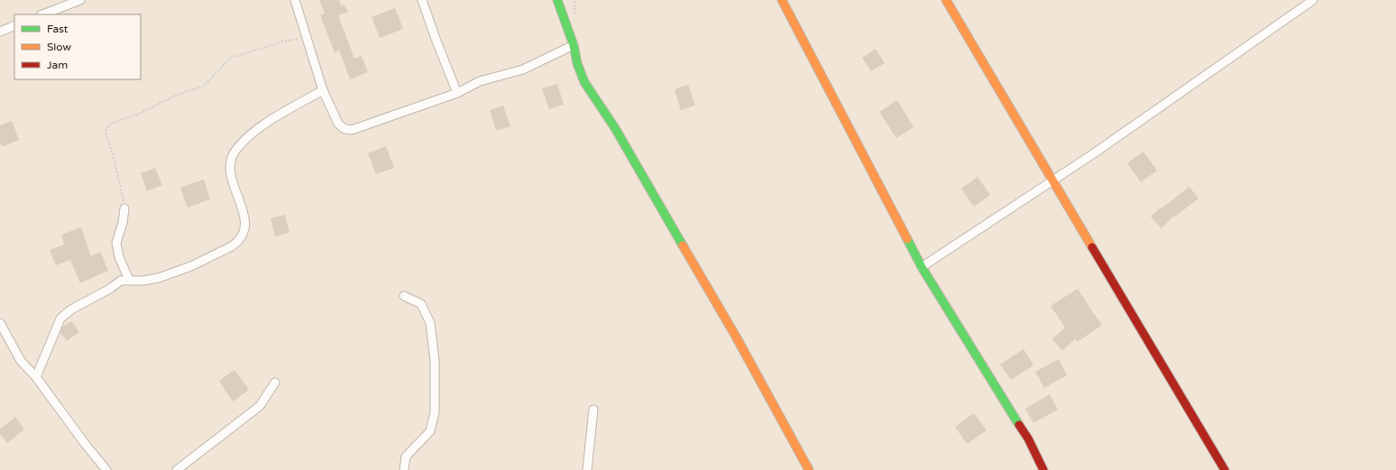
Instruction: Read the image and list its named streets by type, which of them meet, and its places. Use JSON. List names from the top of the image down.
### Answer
{
  "legend": ["Fast", "Slow", "Jam"]
}
